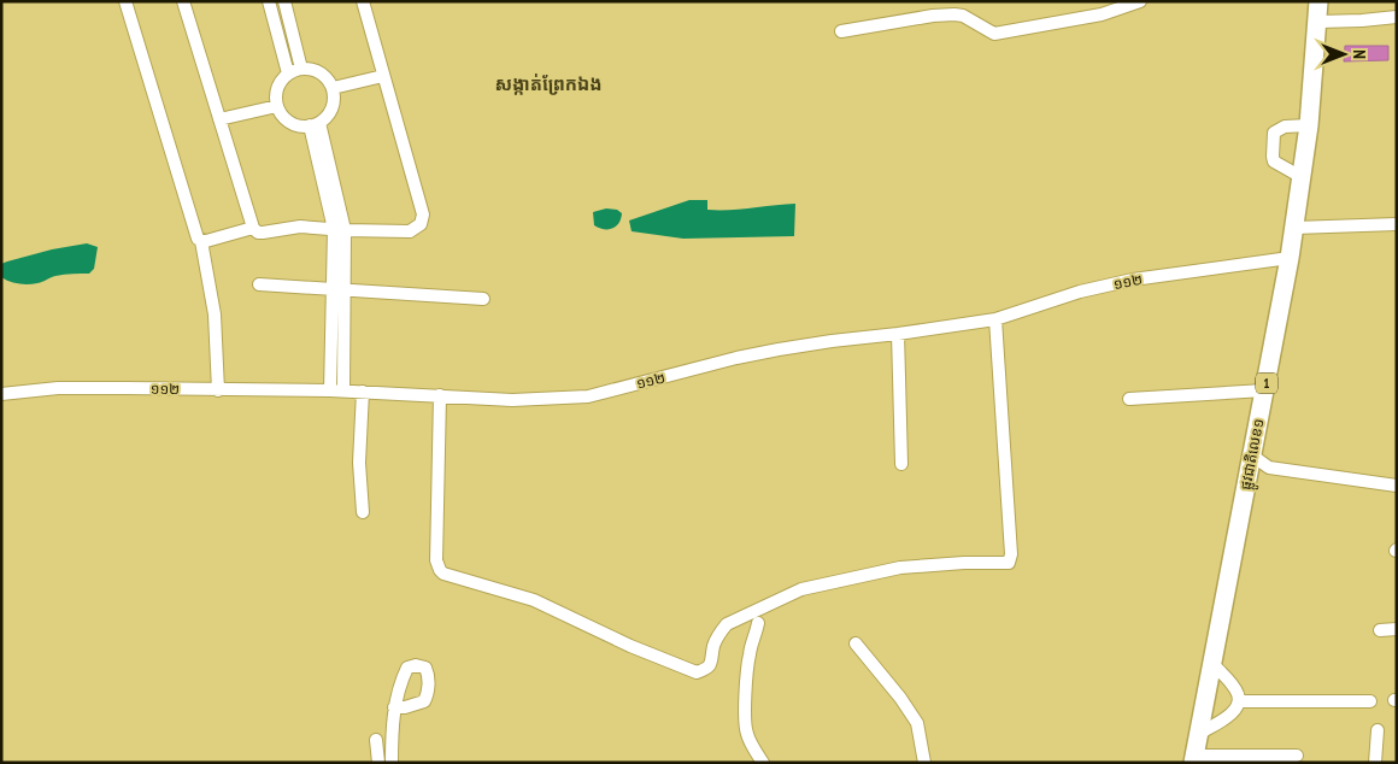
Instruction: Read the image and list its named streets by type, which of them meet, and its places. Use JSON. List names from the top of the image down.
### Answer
{
  "streets": {
    "highway": ["1", "ផ្លូវជាតិលេខ១"],
    "street": ["១១២"]
  },
  "crossings": [
    ["១១២", "ផ្លូវជាតិលេខ១"]
  ],
  "districts": ["សង្កាត់ព្រែកឯង"],
  "north": "right"
}
